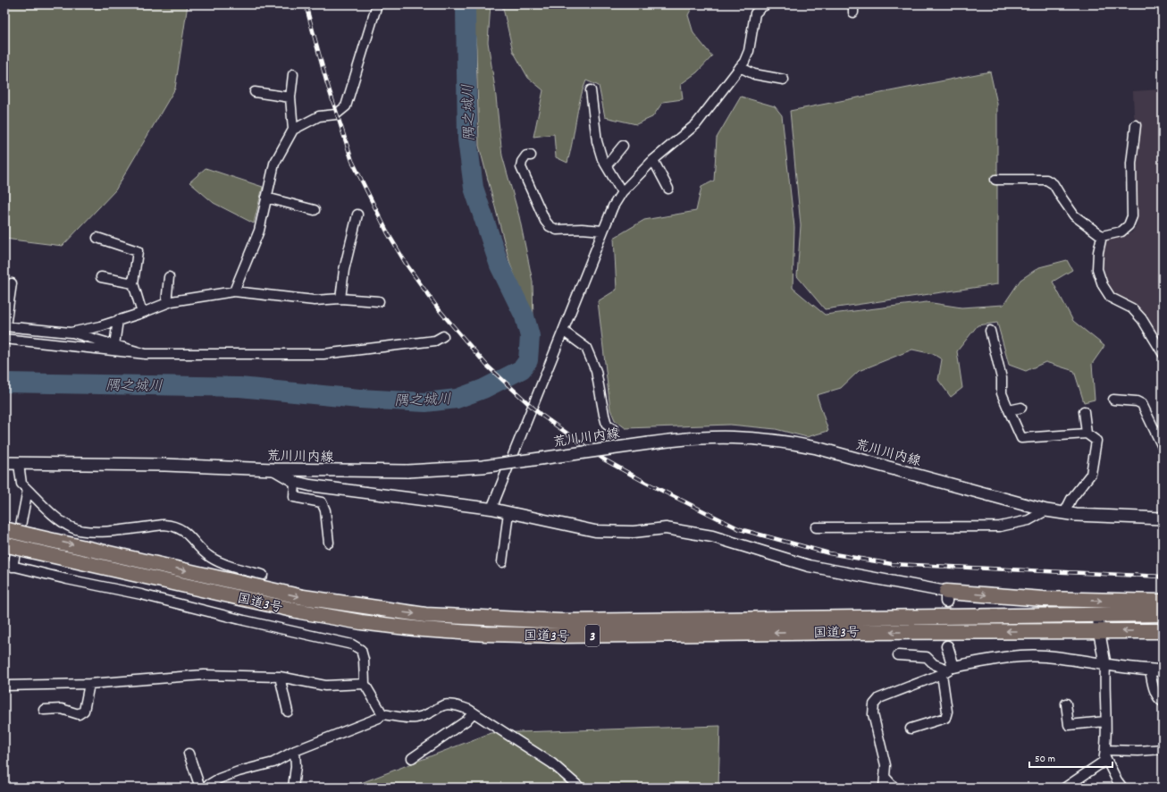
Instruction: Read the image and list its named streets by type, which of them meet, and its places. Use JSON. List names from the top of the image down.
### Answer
{
  "streets": {
    "highway": ["国道3号", "3"],
    "main road": ["荒川川内線"]
  },
  "water": ["隅之城川"],
  "scale_bar": "50 m"
}
